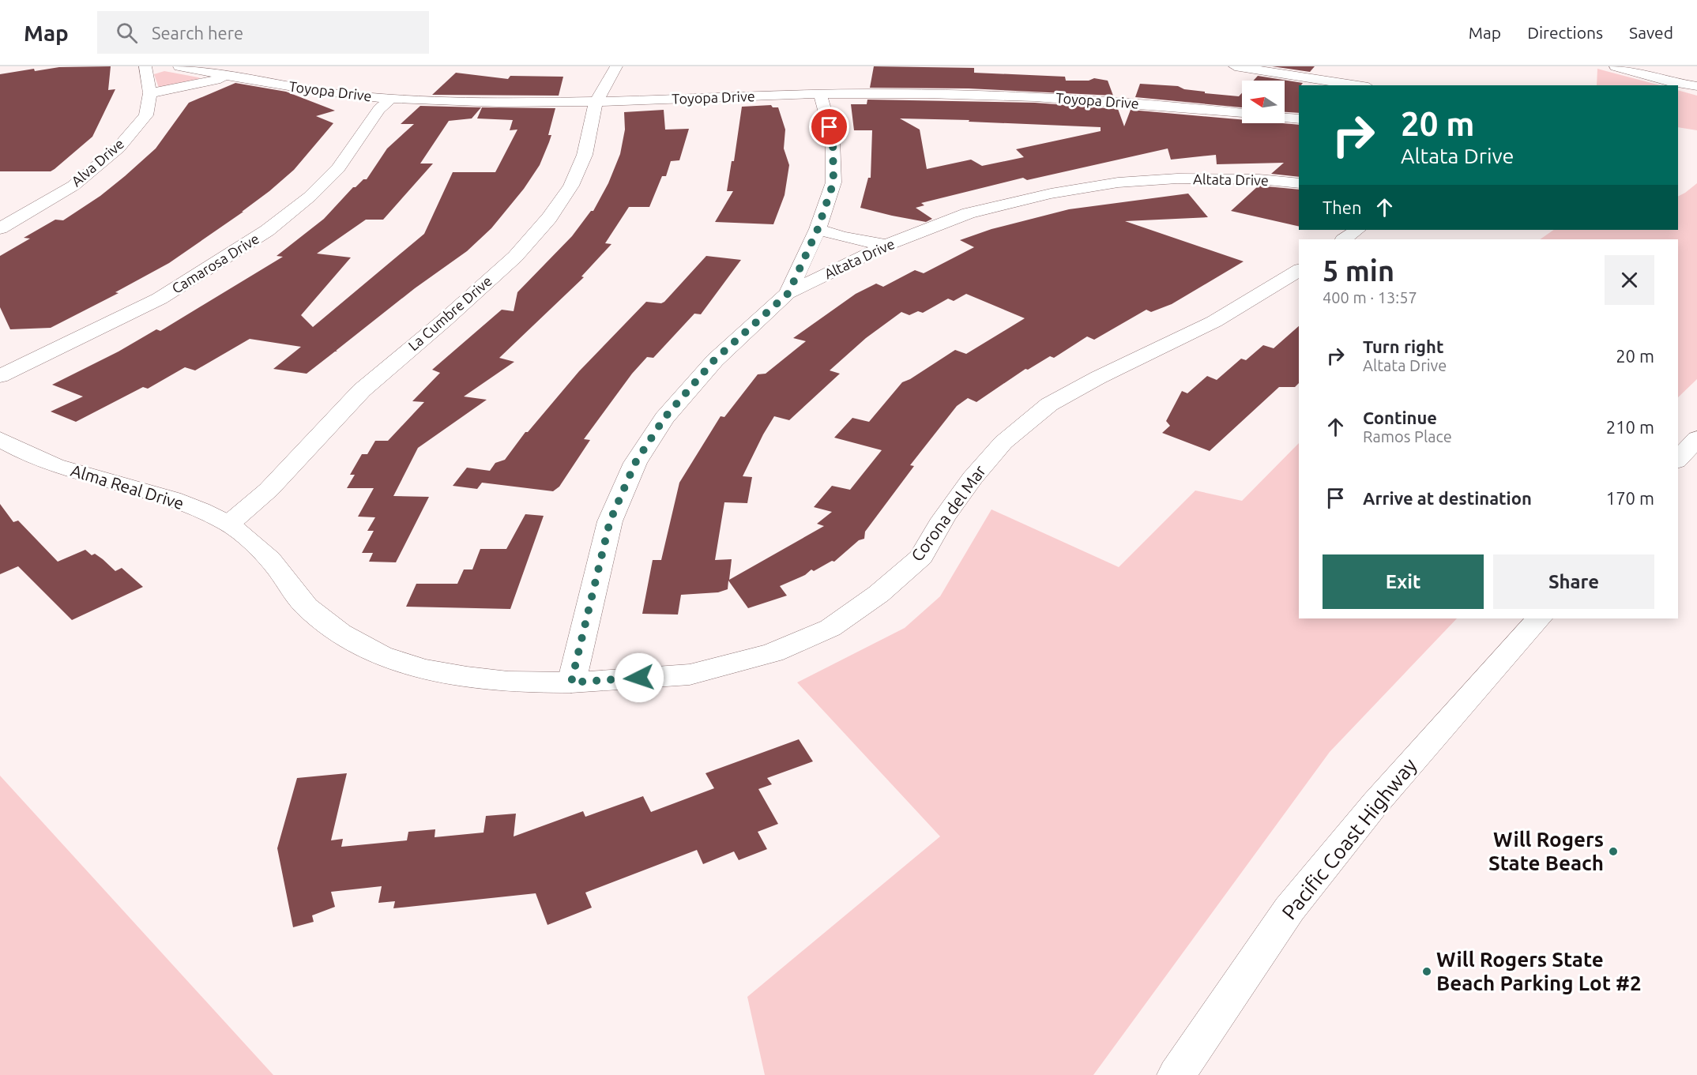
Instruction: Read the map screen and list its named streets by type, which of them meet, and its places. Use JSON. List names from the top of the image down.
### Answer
{
  "streets": {
    "main road": [
      "Toyopa Drive",
      "Alva Drive",
      "Altata Drive",
      "Camarosa Drive",
      "La Cumbre Drive",
      "Alma Real Drive",
      "Corona del Mar",
      "Pacific Coast Highway"
    ]
  },
  "crossings": [
    ["Toyopa Drive", "Camarosa Drive"],
    ["Toyopa Drive", "La Cumbre Drive"],
    ["Altata Drive", "Alma Real Drive"],
    ["Altata Drive", "Corona del Mar"],
    ["La Cumbre Drive", "Alma Real Drive"],
    ["Alma Real Drive", "Corona del Mar"]
  ],
  "places": ["Will Rogers State Beach", "Will Rogers State Beach Parking Lot #2"],
  "north": "left",
  "page": {
    "header": "Map",
    "search": "Search here",
    "nav": ["Map", "Directions", "Saved"],
    "turn": ["20 m", "Altata Drive"],
    "then": "Then",
    "heading": ["5 min", "400 m · 13:57"],
    "list": [
      {
        "name": "Turn right",
        "note": "Altata Drive",
        "value": "20 m"
      },
      {
        "name": "Continue",
        "note": "Ramos Place",
        "value": "210 m"
      },
      {
        "name": "Arrive at destination",
        "value": "170 m"
      }
    ],
    "buttons": ["Exit", "Share"]
  }
}
